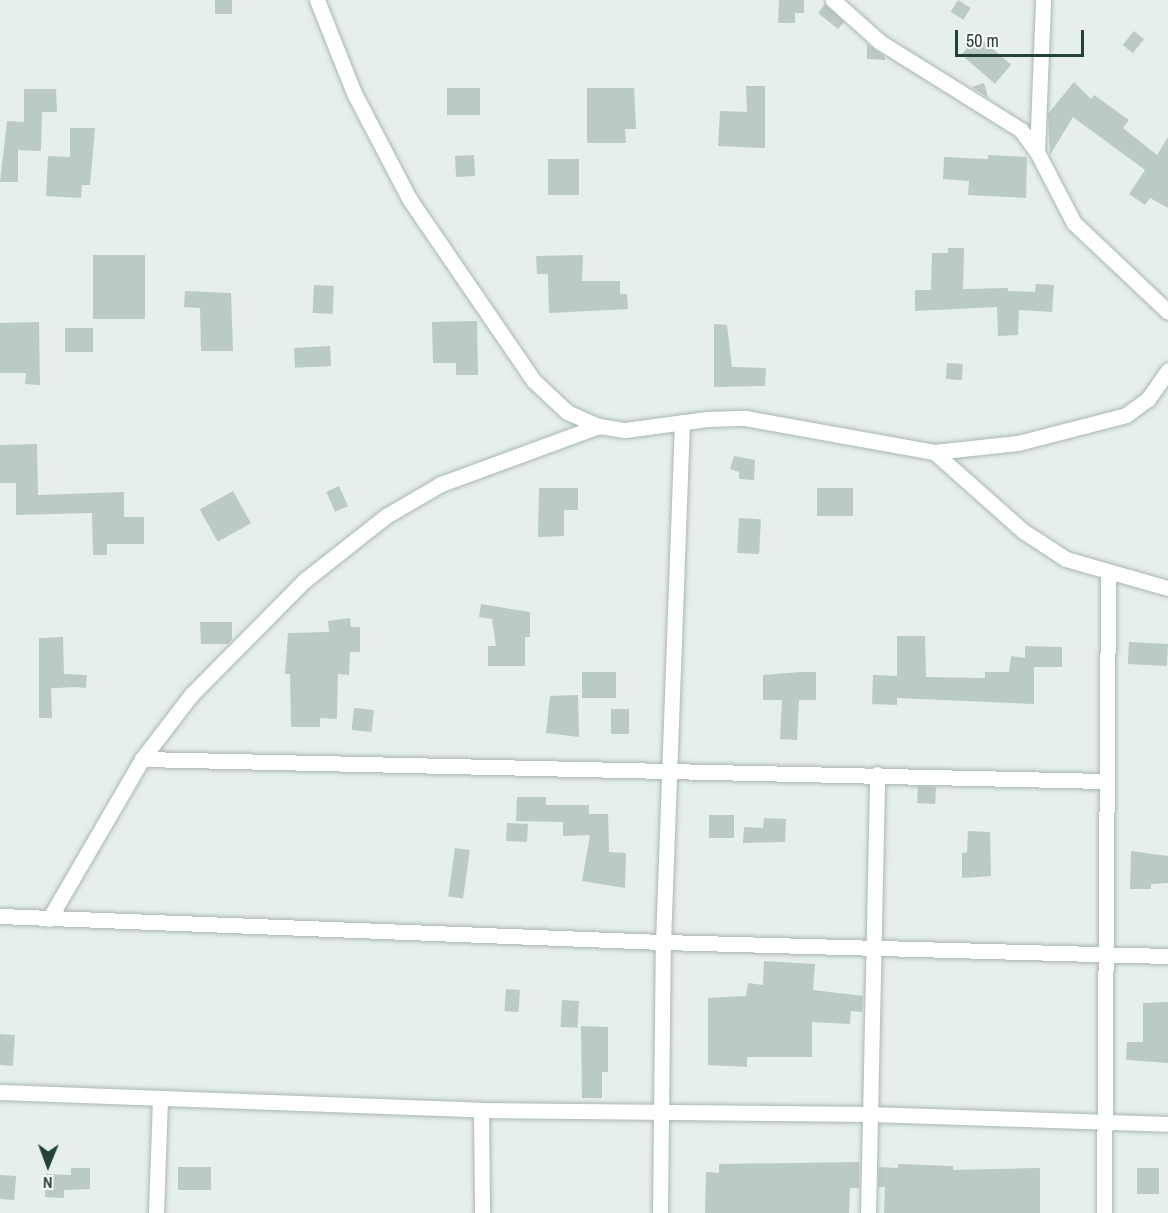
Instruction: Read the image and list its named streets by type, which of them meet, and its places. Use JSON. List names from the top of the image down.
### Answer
{
  "scale_bar": "50 m",
  "north": "bottom"
}
